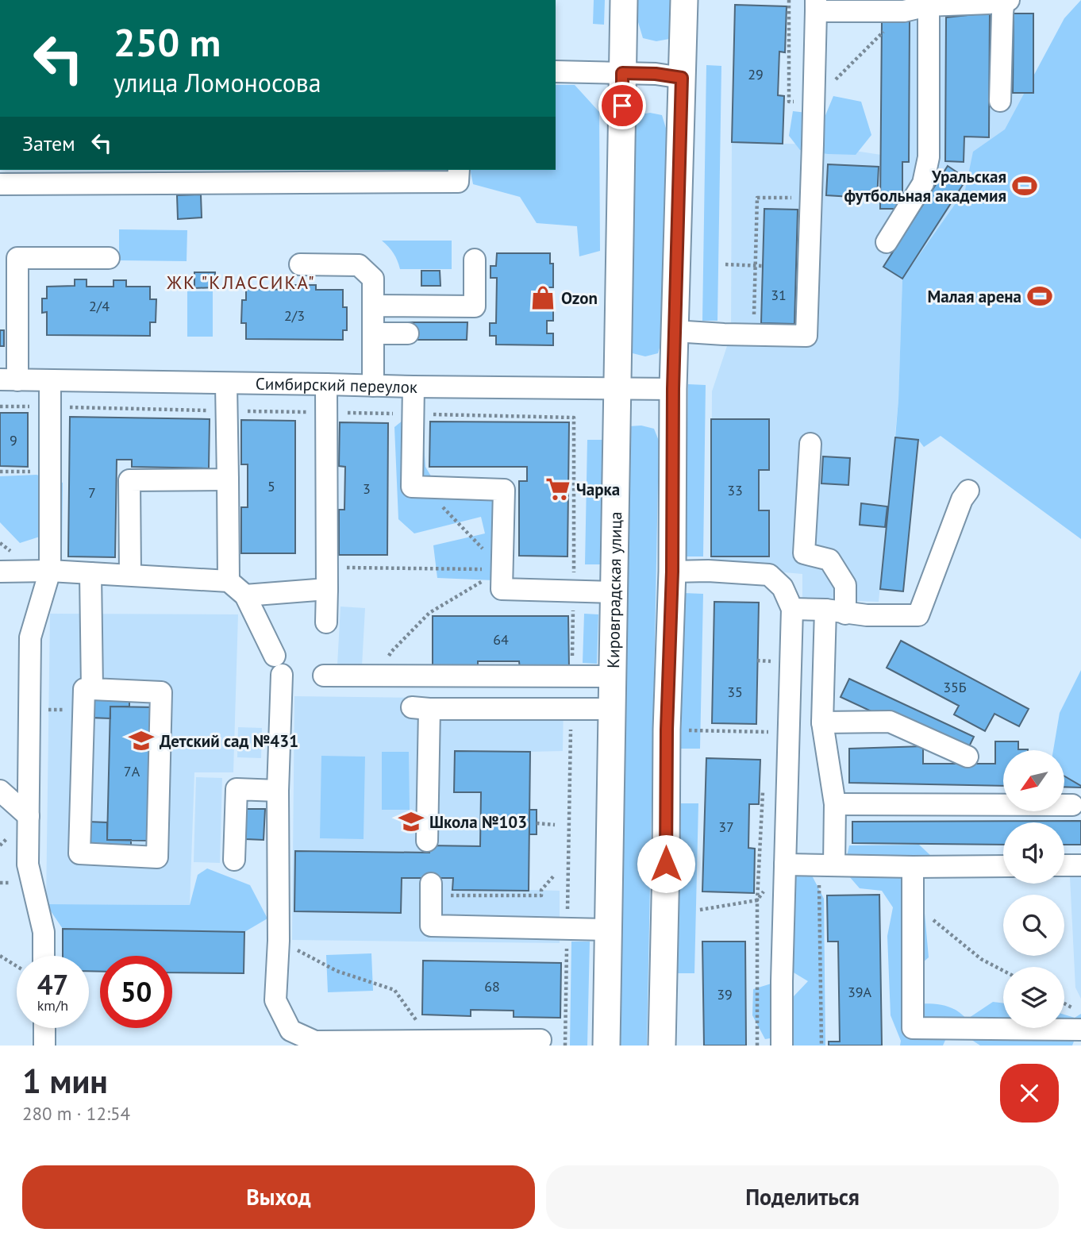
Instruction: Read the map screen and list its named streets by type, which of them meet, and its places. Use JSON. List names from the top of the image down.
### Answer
{
  "streets": {
    "main road": ["Кировградская улица"],
    "street": ["Симбирский переулок"]
  },
  "crossings": [
    ["Симбирский переулок", "Кировградская улица"]
  ],
  "districts": ["ЖК \"КЛАССИКА\""],
  "places": {
    "sports": ["Уральская футбольная академия", "Малая арена"],
    "shop": ["Ozon"],
    "supermarket": ["Чарка"],
    "school or university": ["Детский сад №431", "Школа №103"]
  },
  "house_numbers": [
    "29",
    "31",
    "2/4",
    "2/3",
    "9",
    "5",
    "3",
    "33",
    "7",
    "64",
    "35Б",
    "35",
    "7А",
    "37",
    "68",
    "39А",
    "39"
  ],
  "north": "bottom left",
  "page": {
    "turn": ["250 m", "улица Ломоносова"],
    "then": "Затем",
    "speed": "47 km/h",
    "limit": "50",
    "heading": ["1 мин", "280 m · 12:54"],
    "buttons": ["Выход", "Поделиться"]
  }
}
